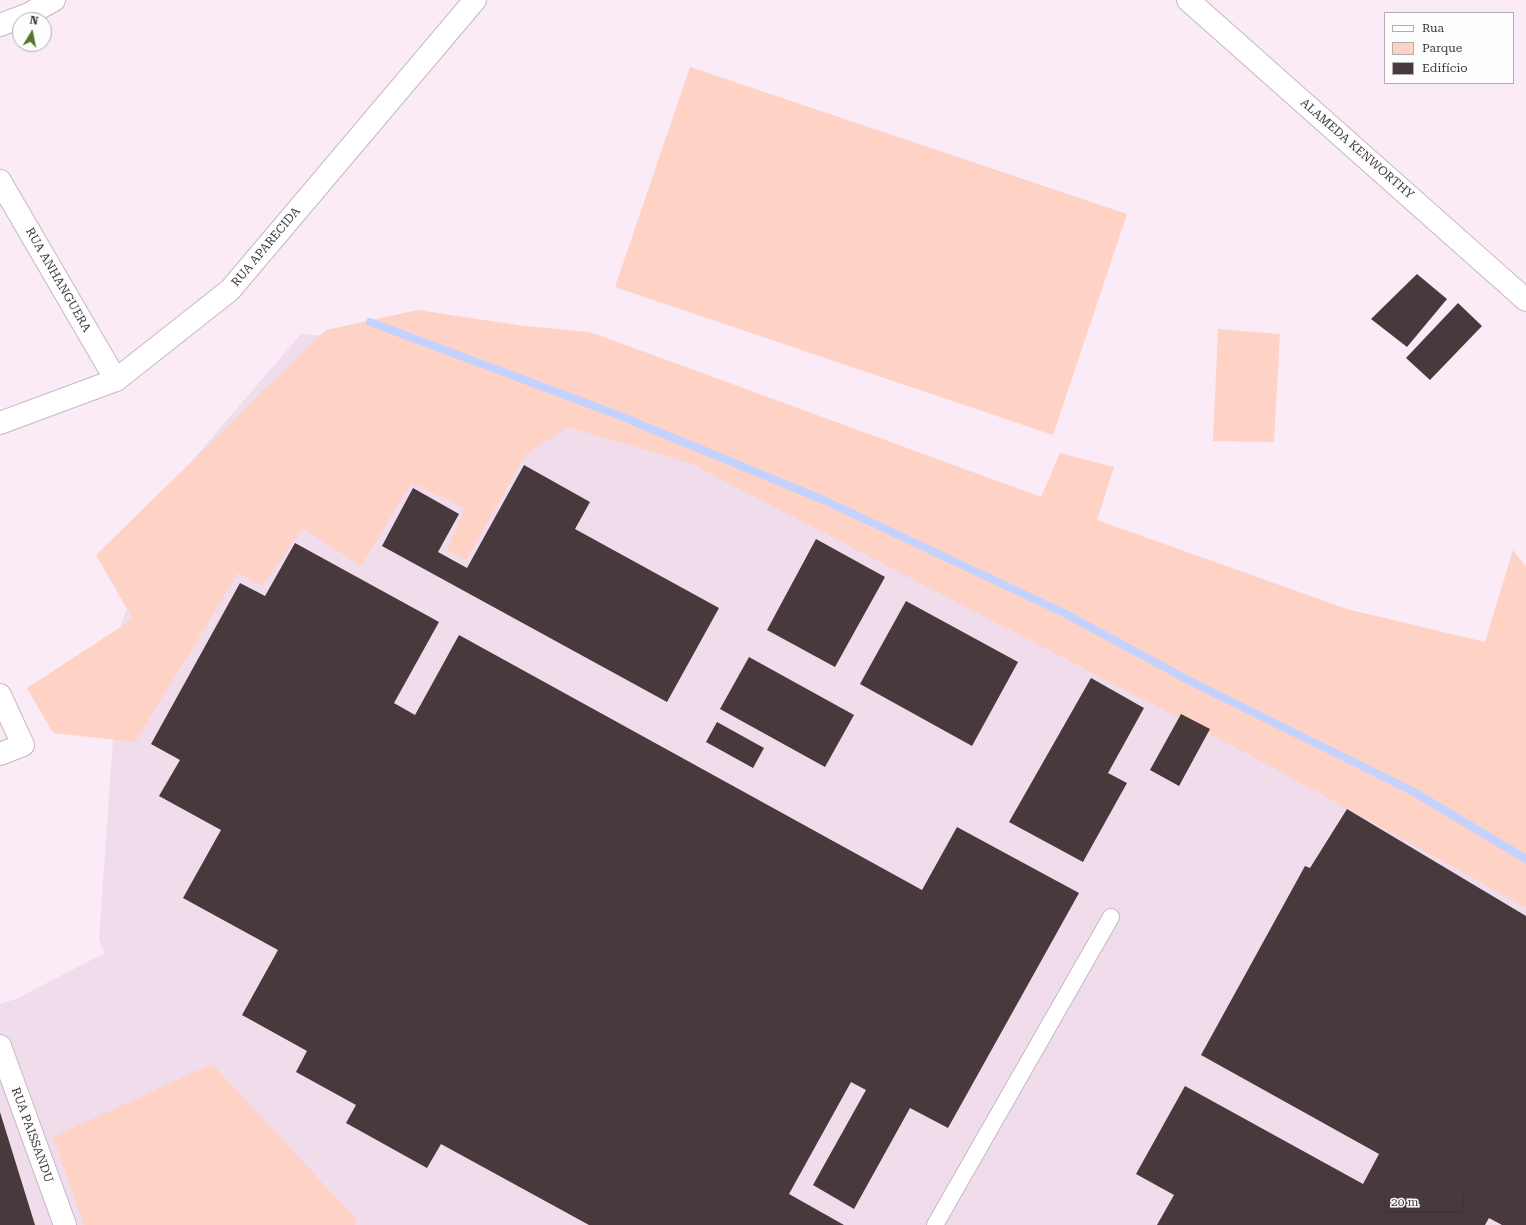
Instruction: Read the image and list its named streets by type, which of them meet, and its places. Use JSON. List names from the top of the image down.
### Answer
{
  "streets": {
    "street": [
      "ALAMEDA KENWORTHY",
      "RUA APARECIDA",
      "RUA ANHANGUERA",
      "RUA PAISSANDU"
    ]
  },
  "crossings": [
    ["RUA APARECIDA", "RUA ANHANGUERA"]
  ],
  "legend": ["Rua", "Parque", "Edifício"],
  "scale_bar": "20 m",
  "north": "top"
}
